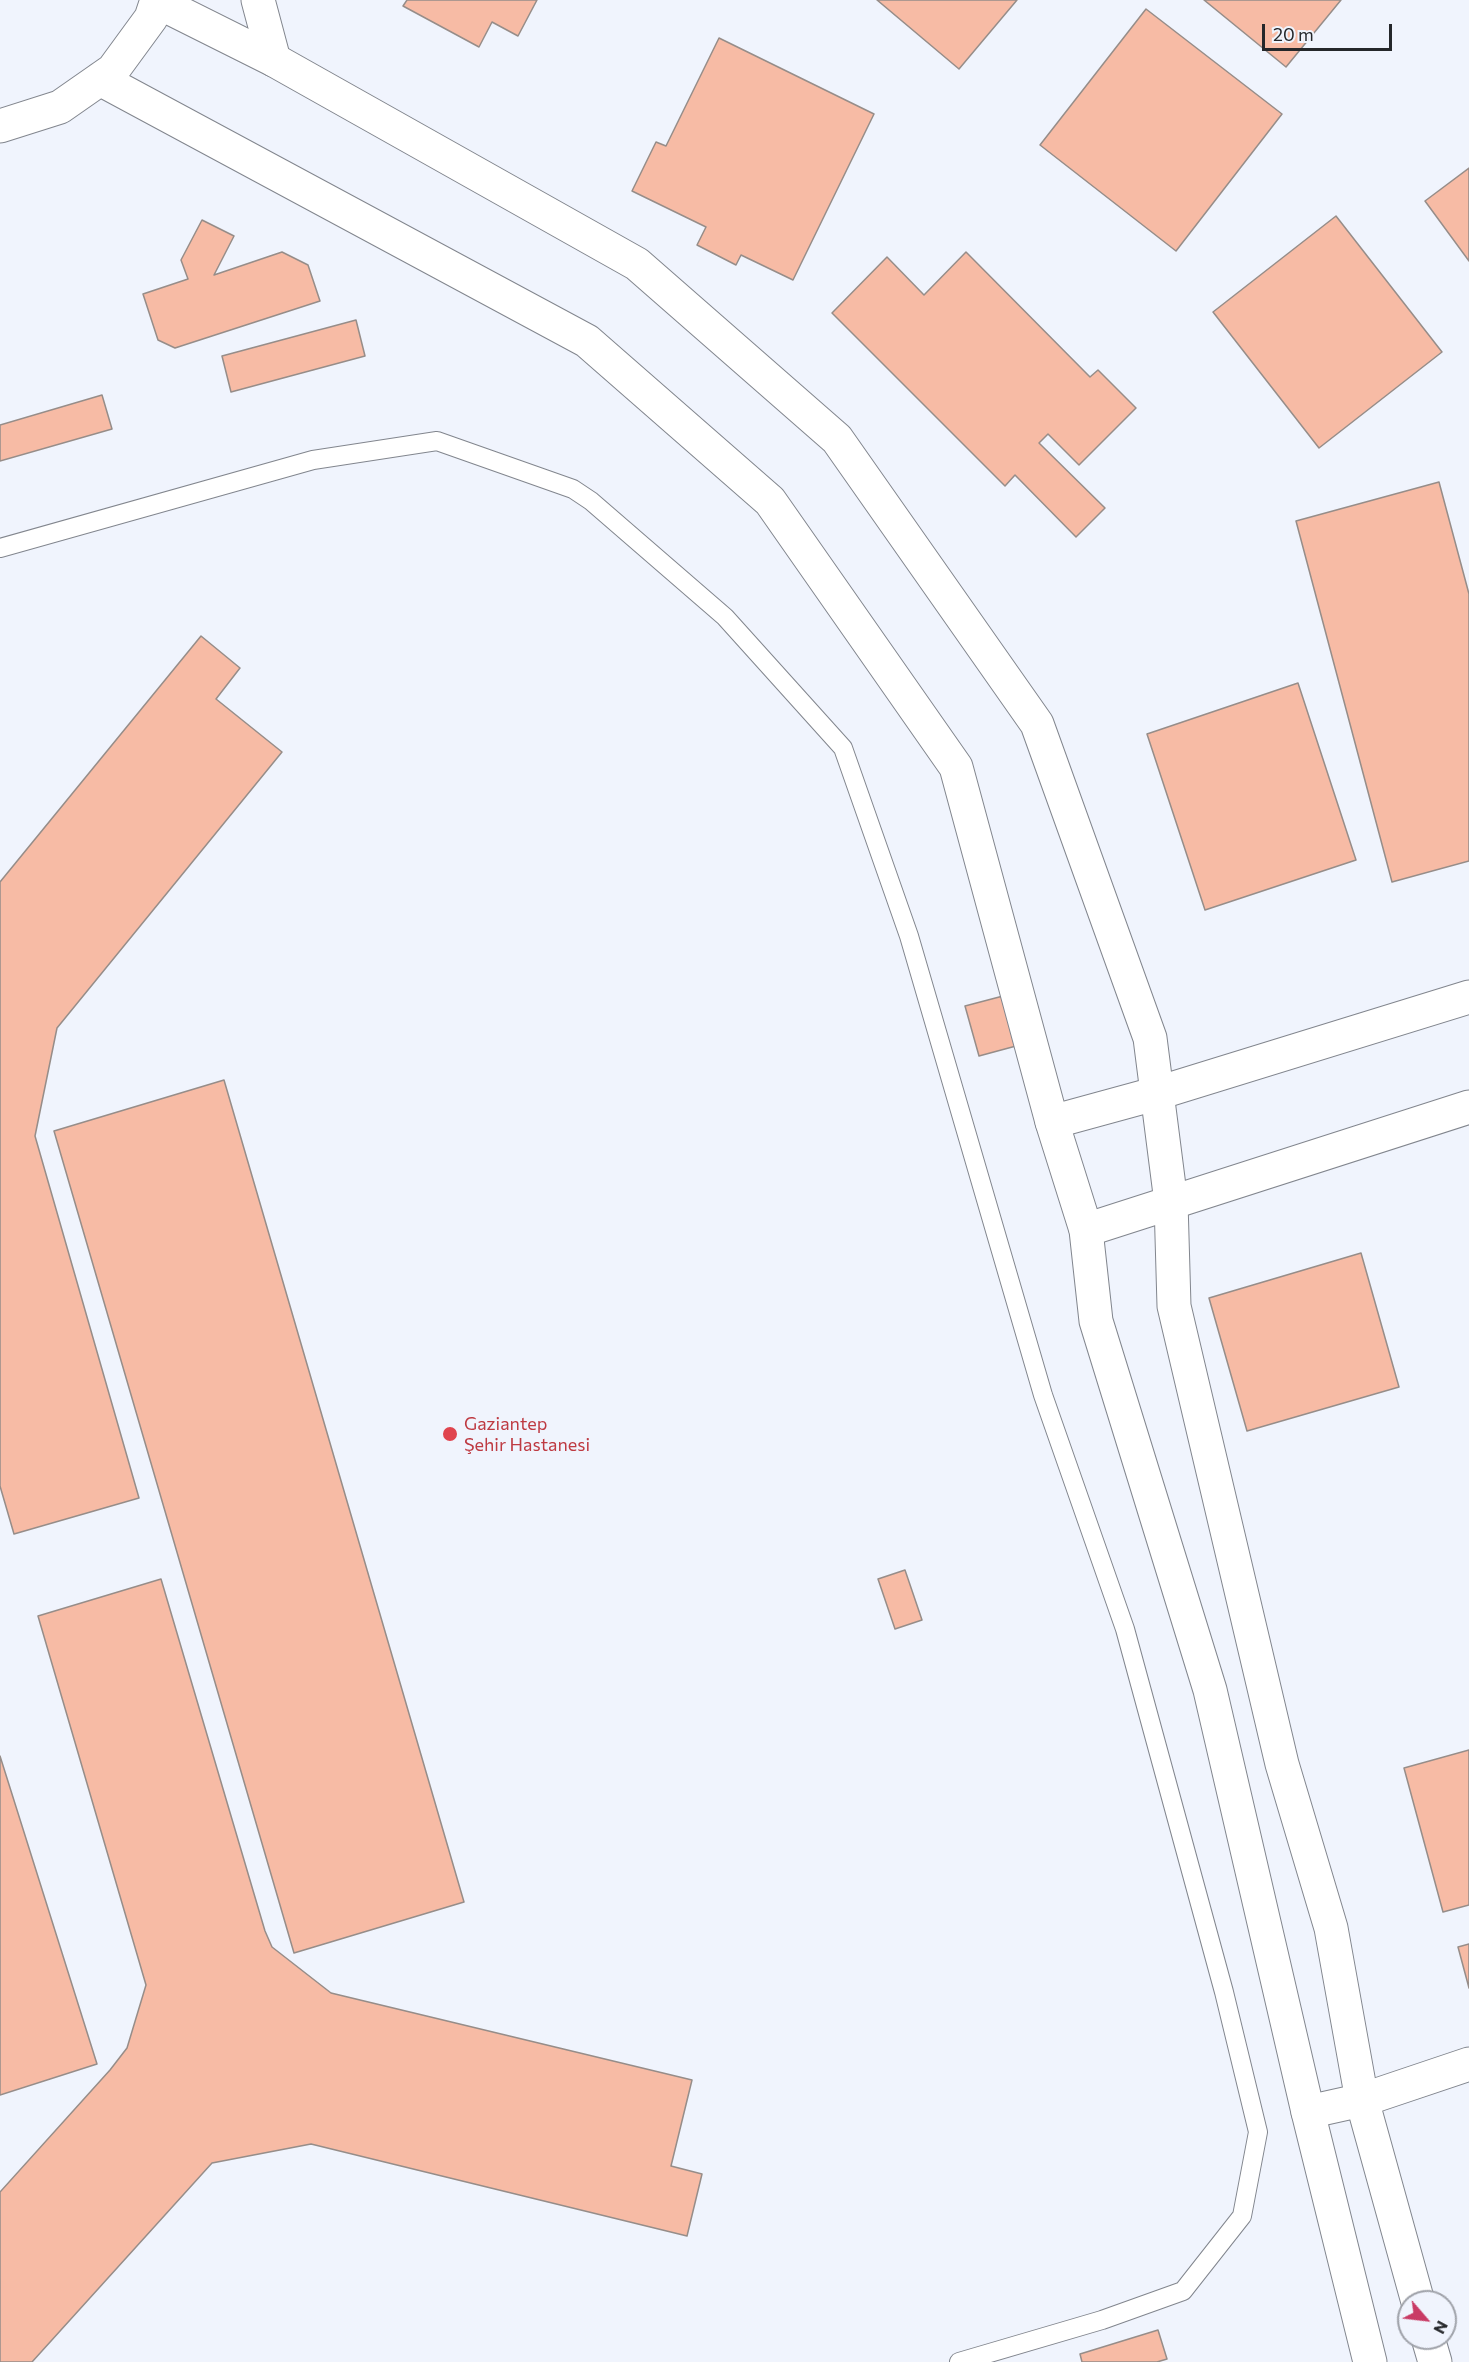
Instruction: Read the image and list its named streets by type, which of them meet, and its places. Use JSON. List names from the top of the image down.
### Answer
{
  "places": ["Gaziantep Şehir Hastanesi"],
  "scale_bar": "20 m",
  "north": "bottom right"
}
